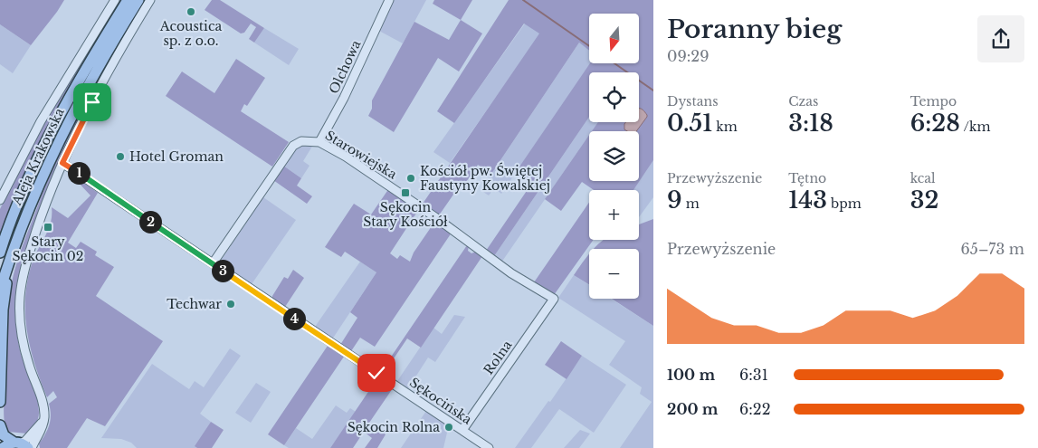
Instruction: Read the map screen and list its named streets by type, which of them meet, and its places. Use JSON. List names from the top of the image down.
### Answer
{
  "streets": {
    "main road": ["Aleja Krakowska"],
    "street": [
      "Olchowa",
      "Starowiejska",
      "Rolna",
      "Sękocińska"
    ]
  },
  "crossings": [
    ["Olchowa", "Starowiejska"],
    ["Starowiejska", "Rolna"],
    ["Starowiejska", "Sękocińska"],
    ["Aleja Krakowska", "Sękocińska"],
    ["Rolna", "Sękocińska"]
  ],
  "places": {
    "other": [
      "Acoustica sp. z o.o.",
      "Hotel Groman",
      "Kościół pw. Świętej Faustyny Kowalskiej",
      "Techwar",
      "Sękocin Rolna"
    ],
    "transit": ["Sękocin Stary Kościół", "Stary Sękocin 02"]
  },
  "north": "bottom",
  "page": {
    "heading": ["Poranny bieg", "09:29"],
    "map_buttons": ["+", "−"],
    "stats": [
      ["Dystans", "0.51 km"],
      ["Czas", "3:18"],
      ["Tempo", "6:28 /km"],
      ["Przewyższenie", "9 m"],
      ["Tętno", "143 bpm"],
      ["kcal", "32"]
    ],
    "pins": [
      "1",
      "2",
      "3",
      "4"
    ],
    "chart": ["Przewyższenie", "65–73 m"],
    "list": [
      {
        "name": "100 m",
        "note": "6:31"
      },
      {
        "name": "200 m",
        "note": "6:22"
      }
    ]
  }
}
